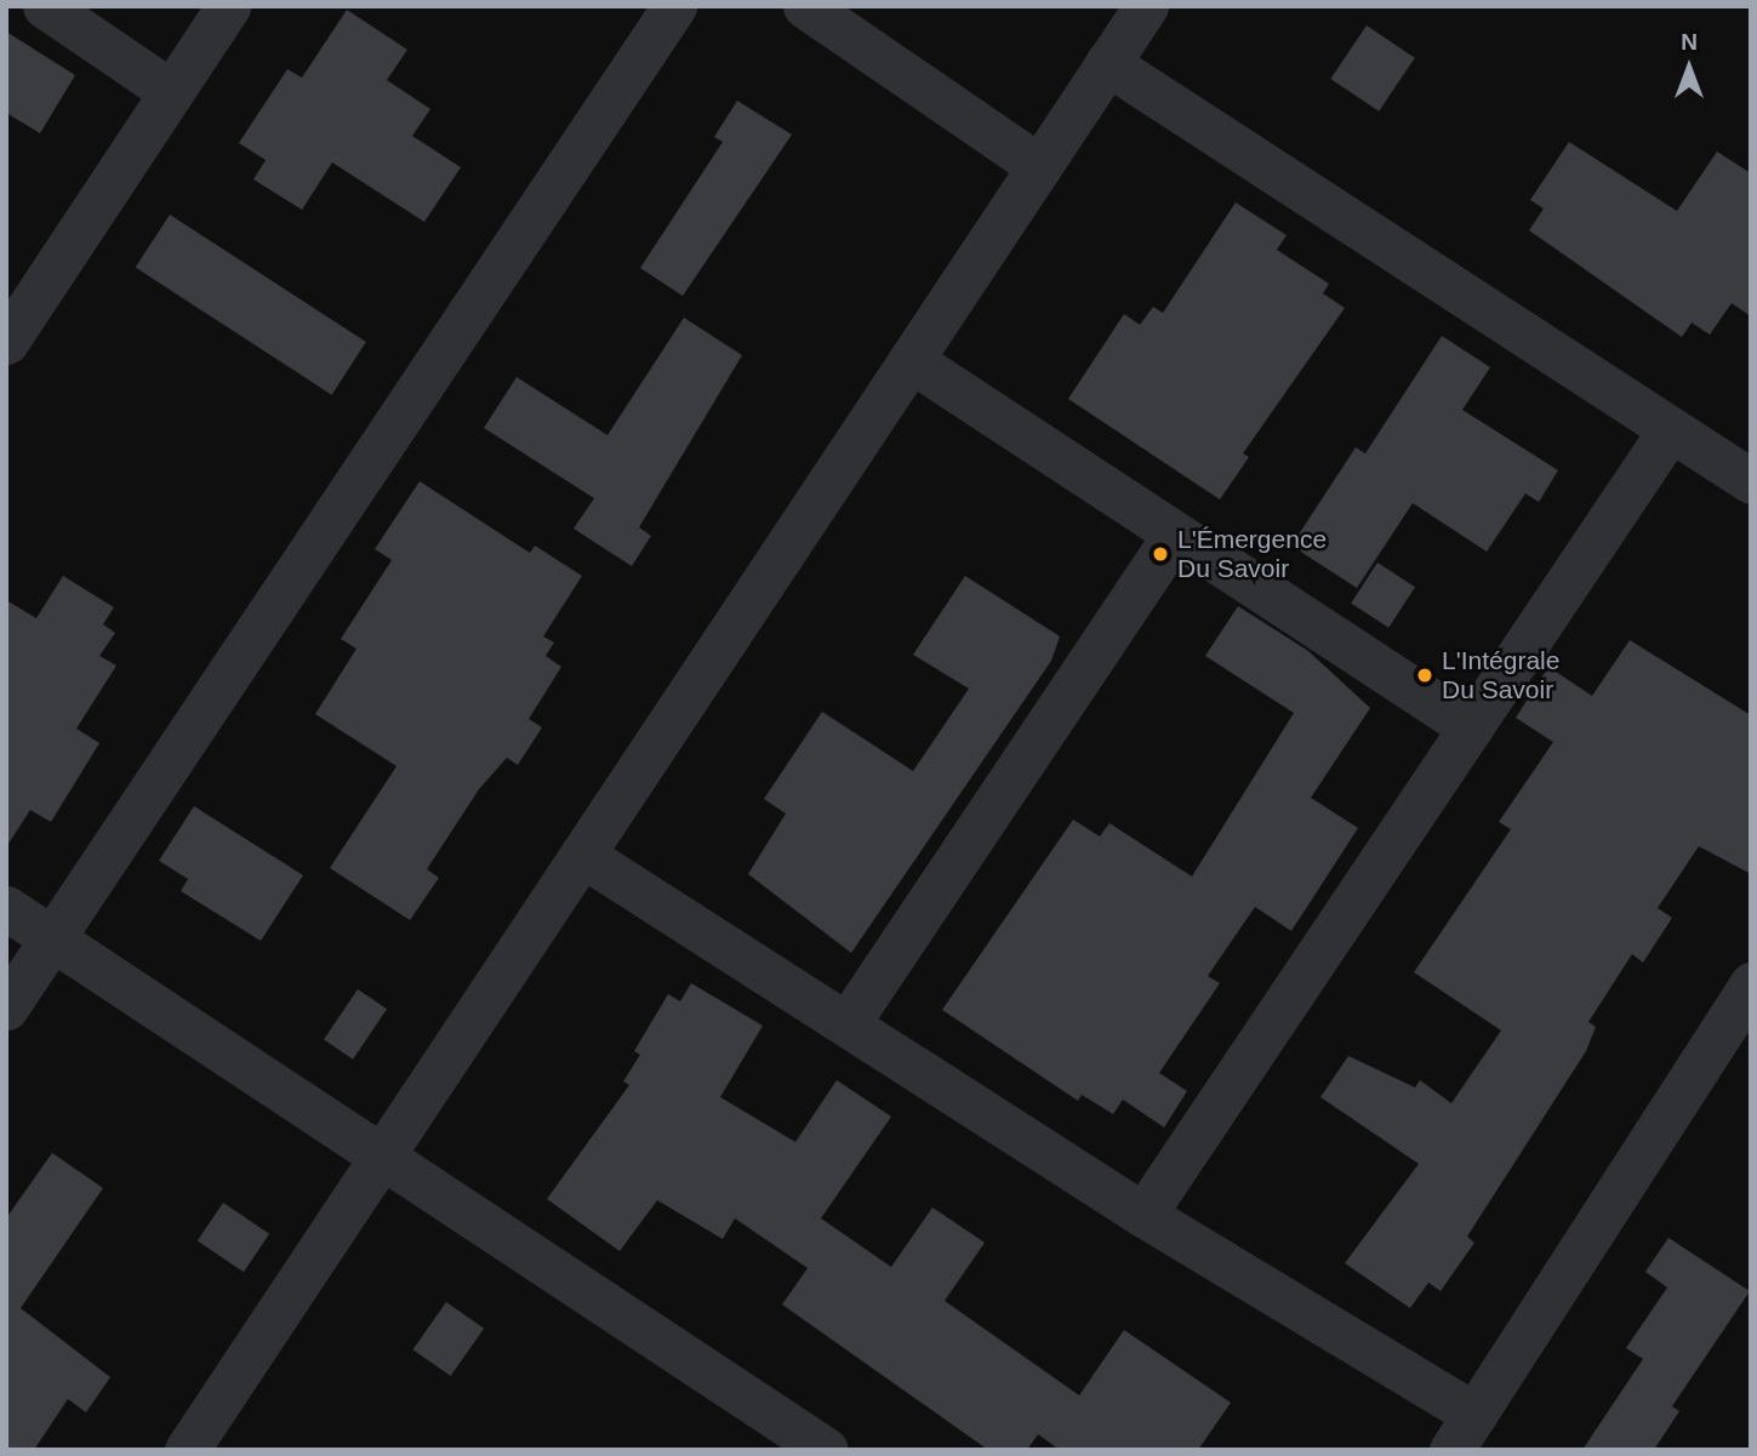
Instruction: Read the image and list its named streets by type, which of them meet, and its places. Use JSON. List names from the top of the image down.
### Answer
{
  "places": ["L'Émergence Du Savoir", "L'Intégrale Du Savoir"],
  "north": "top"
}
